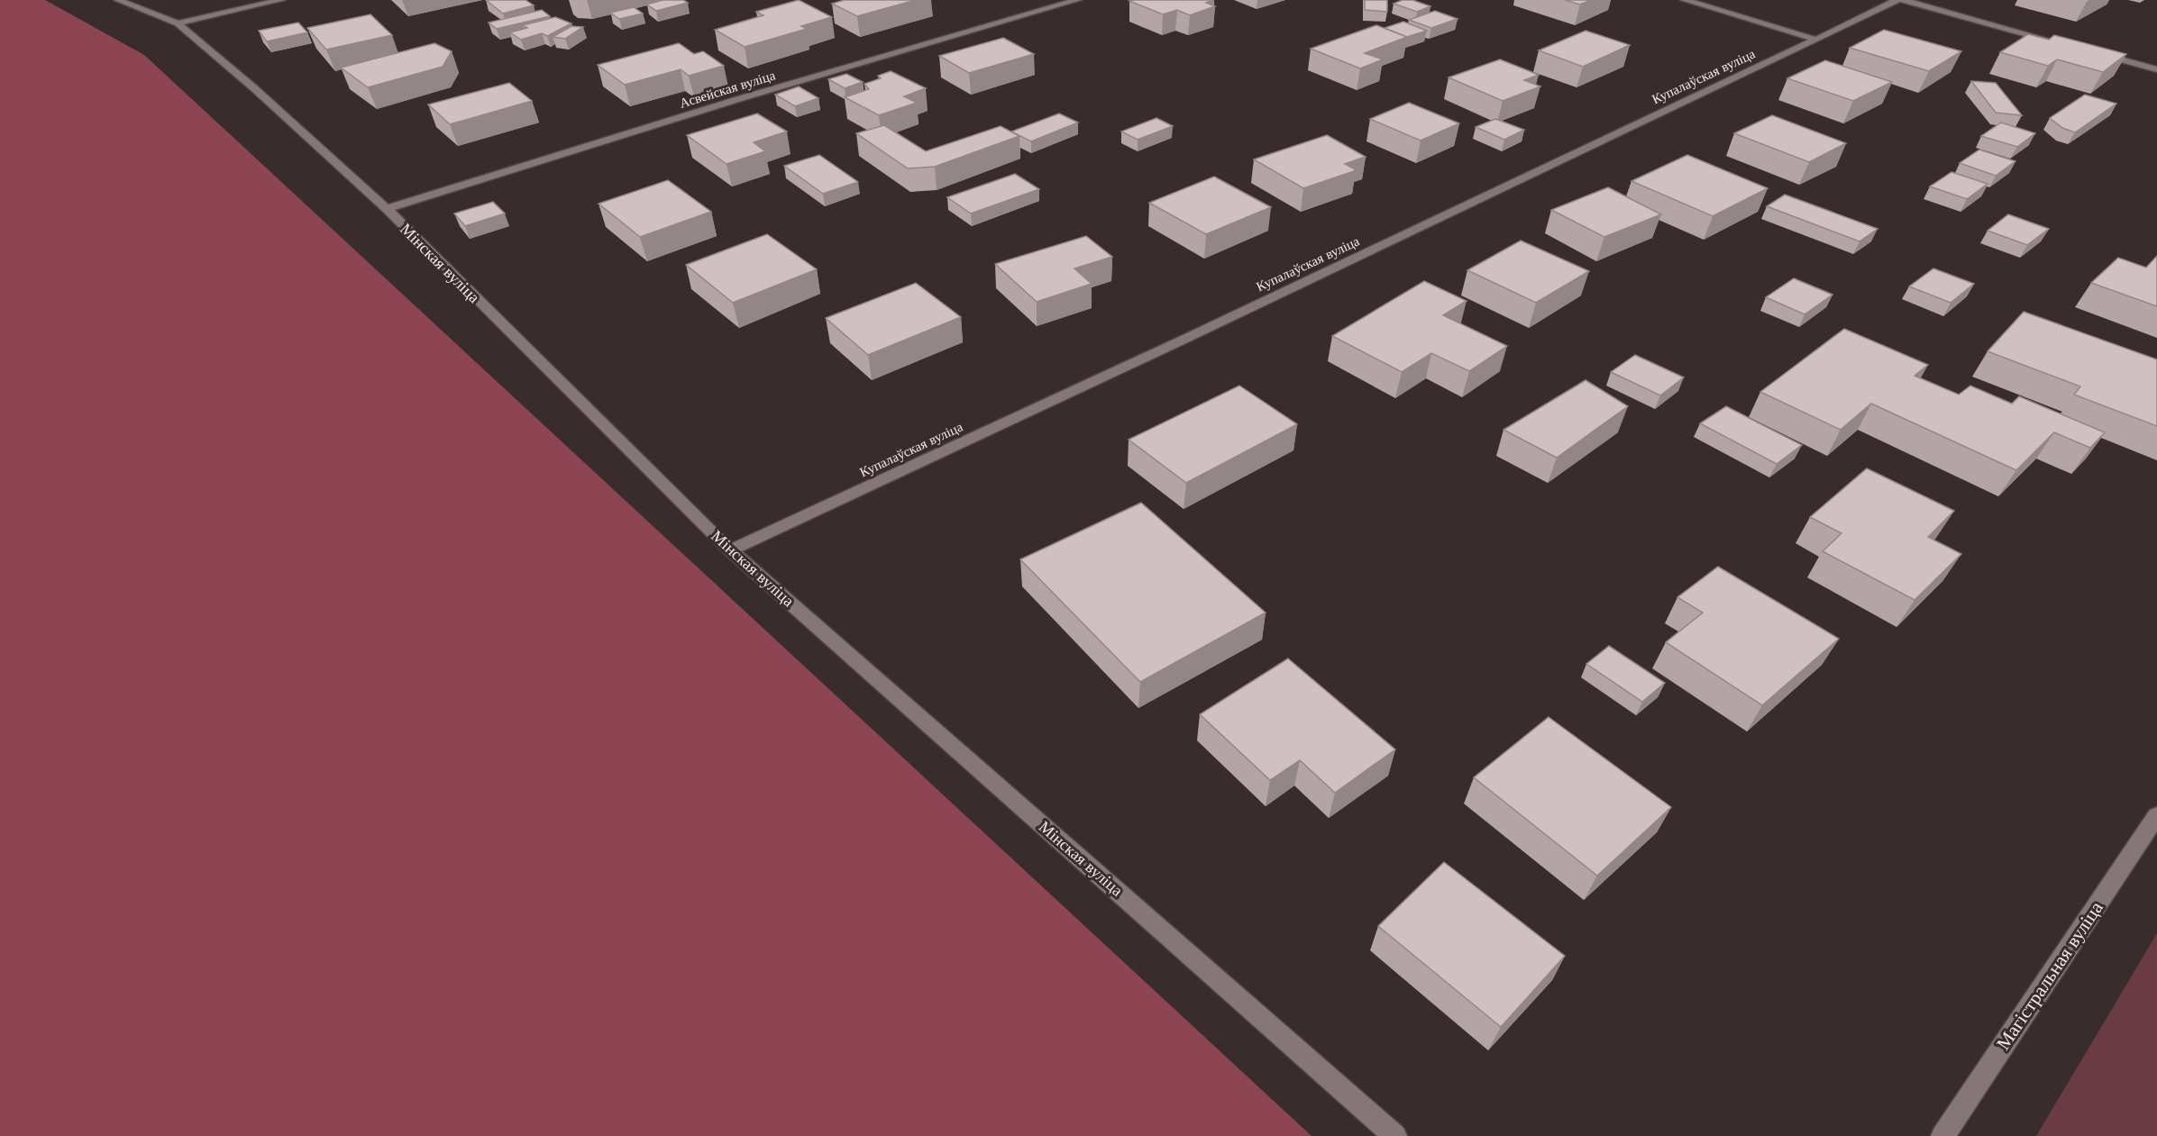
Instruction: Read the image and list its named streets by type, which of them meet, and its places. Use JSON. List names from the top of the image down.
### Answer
{
  "streets": {
    "street": [
      "Купалаўская вуліца",
      "Асвейская вуліца",
      "Мінская вуліца",
      "Магістральная вуліца"
    ]
  },
  "crossings": [
    ["Купалаўская вуліца", "Мінская вуліца"],
    ["Асвейская вуліца", "Мінская вуліца"]
  ]
}
